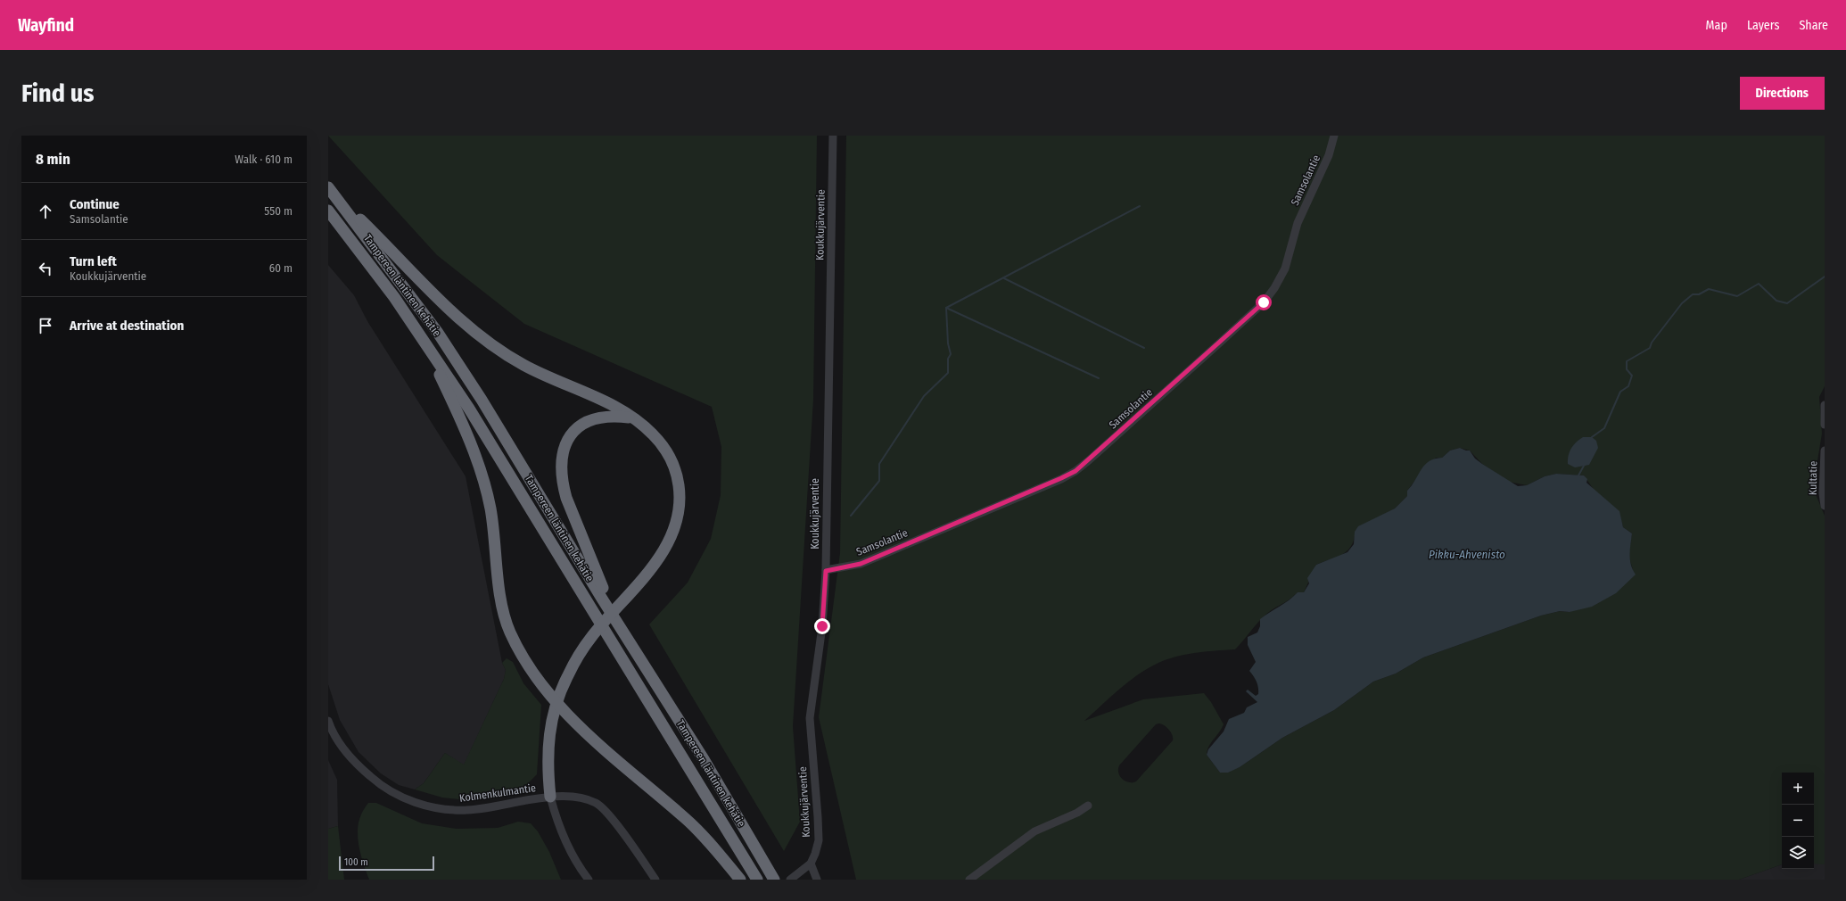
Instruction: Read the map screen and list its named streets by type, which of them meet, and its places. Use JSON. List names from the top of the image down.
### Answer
{
  "streets": {
    "highway": ["Tampereen läntinen kehätie"],
    "street": [
      "Samsolantie",
      "Koukkujärventie",
      "Kultatie",
      "Kolmenkulmantie"
    ]
  },
  "crossings": [
    ["Samsolantie", "Koukkujärventie"]
  ],
  "water": ["Pikku-Ahvenisto"],
  "scale_bar": "100 m",
  "page": {
    "header": "Wayfind",
    "nav": ["Map", "Layers", "Share"],
    "buttons": "Directions",
    "title": "Find us",
    "heading": ["8 min", "Walk · 610 m"],
    "list": [
      ["Continue", "Samsolantie", "550 m"],
      ["Turn left", "Koukkujärventie", "60 m"],
      "Arrive at destination"
    ],
    "map_buttons": ["+", "−"],
    "scale": "100 m"
  }
}
